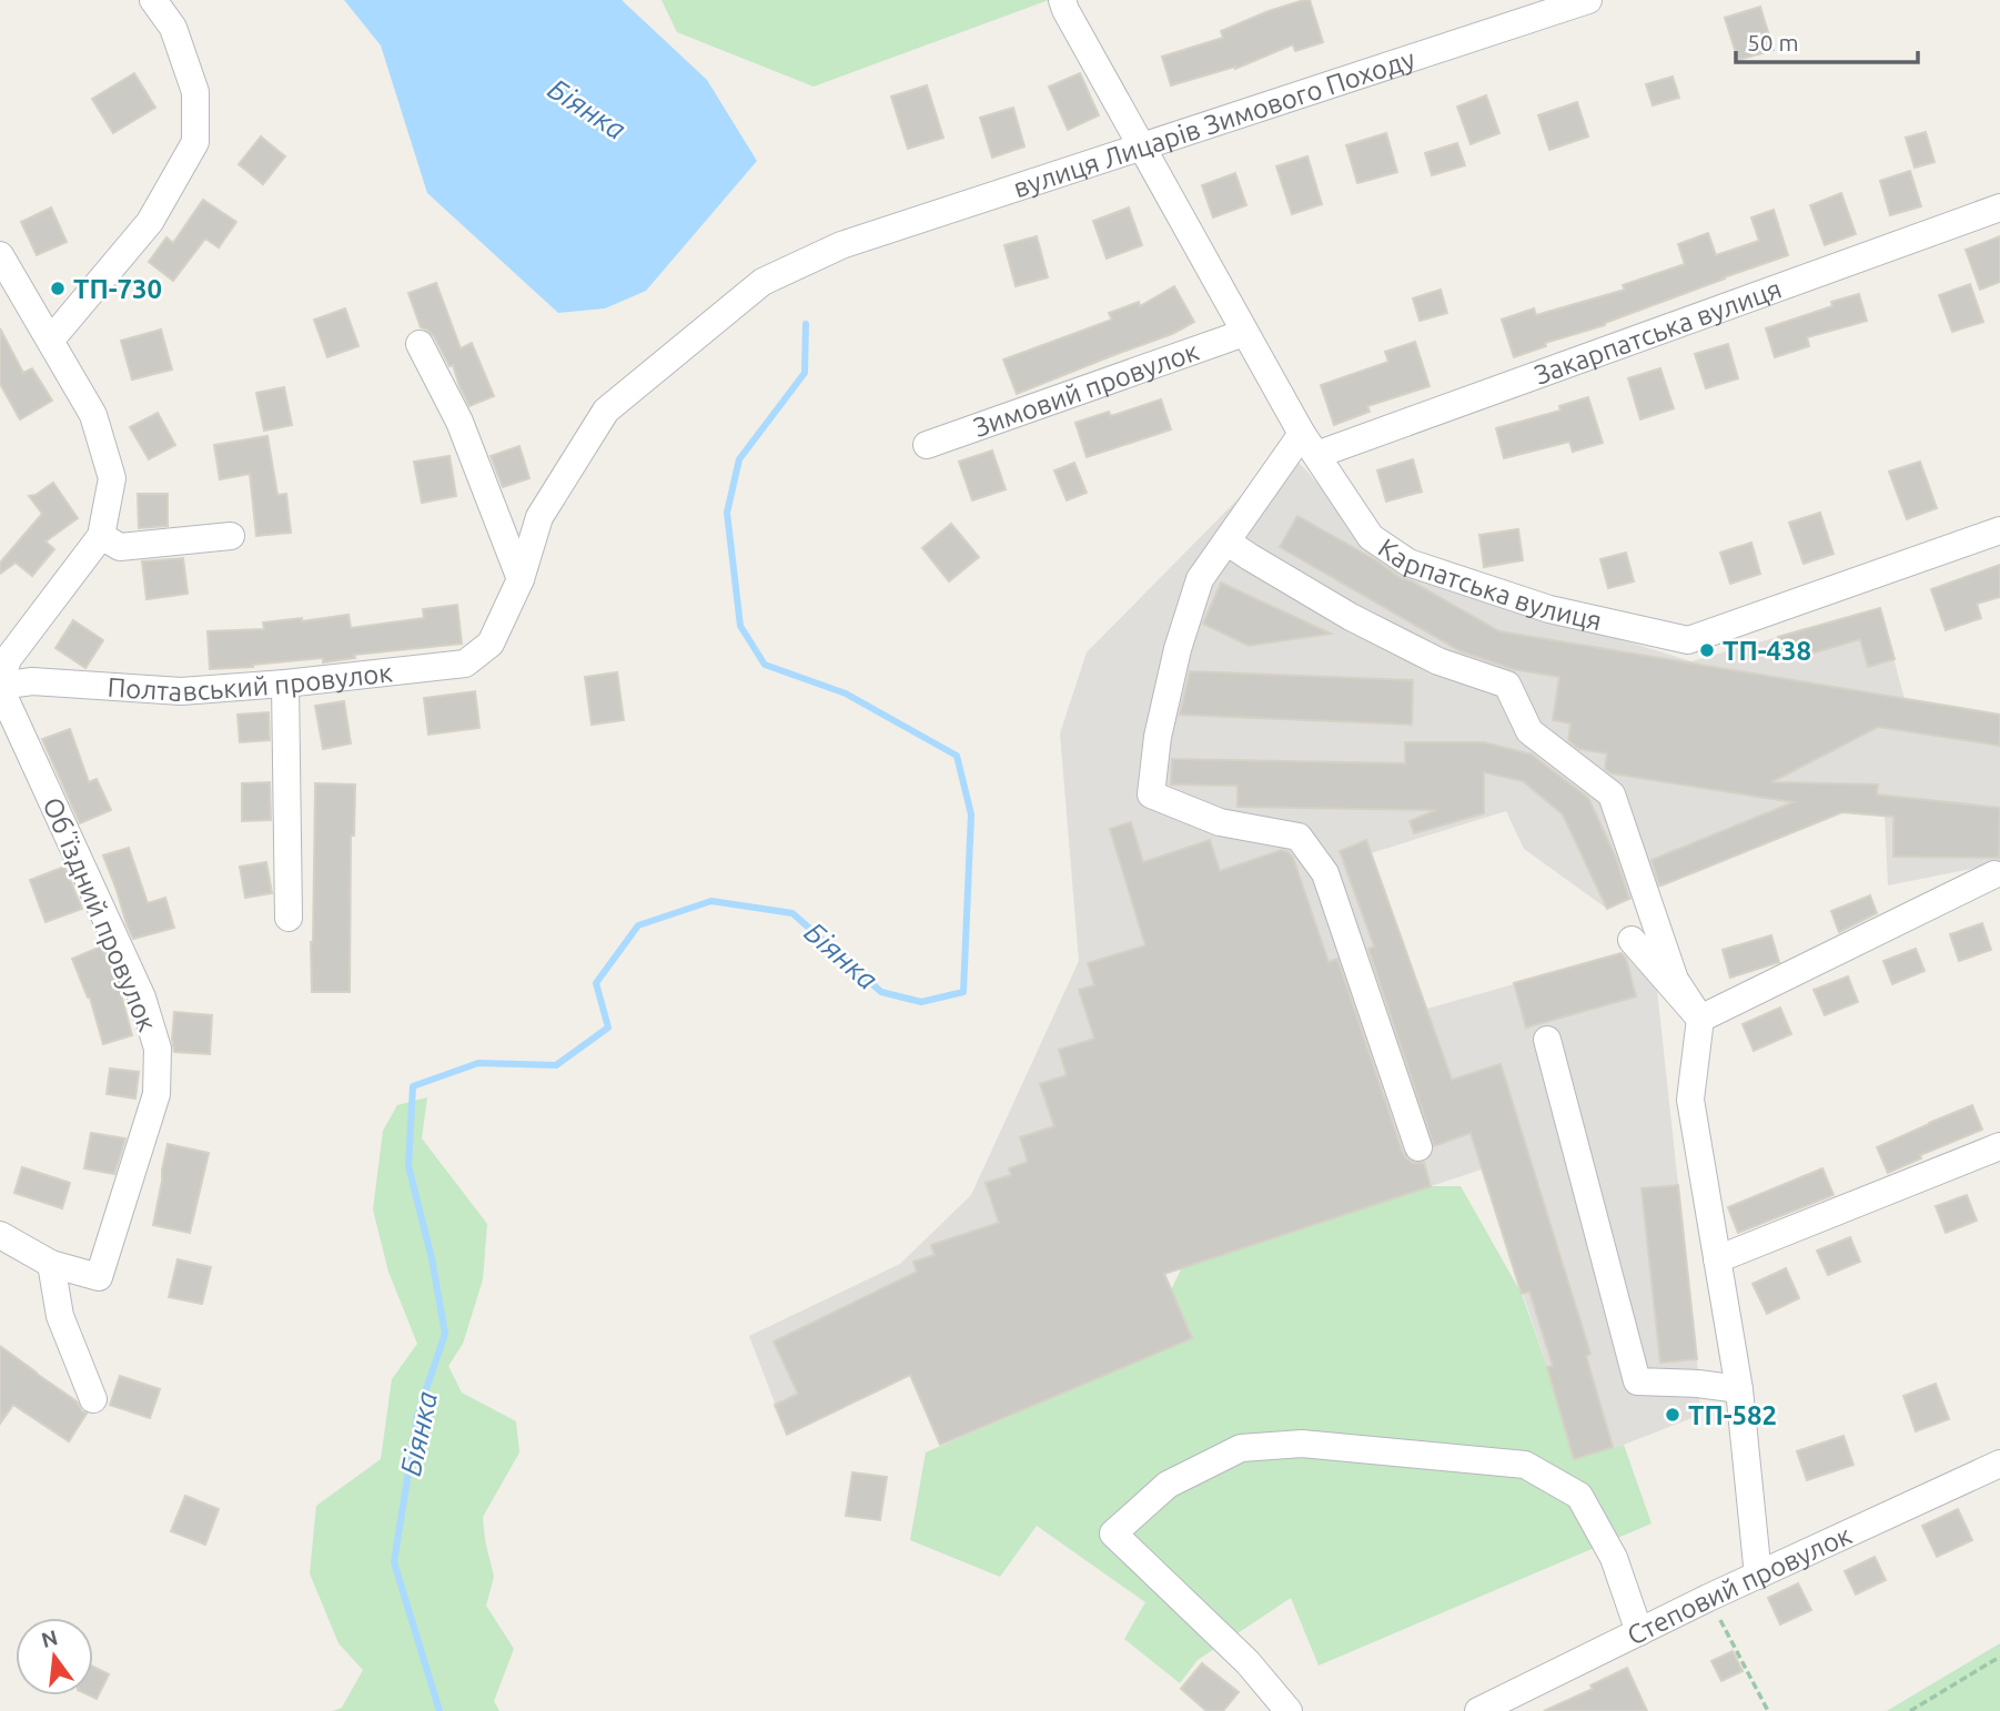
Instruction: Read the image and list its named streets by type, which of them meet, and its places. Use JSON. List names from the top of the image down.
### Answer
{
  "streets": {
    "street": [
      "вулиця Лицарів Зимового Походу",
      "Закарпатська вулиця",
      "Зимовий провулок",
      "Карпатська вулиця",
      "Полтавський провулок",
      "Обʼїздний провулок",
      "Степовий провулок"
    ]
  },
  "crossings": [
    ["вулиця Лицарів Зимового Походу", "Карпатська вулиця"],
    ["вулиця Лицарів Зимового Походу", "Полтавський провулок"],
    ["Закарпатська вулиця", "Карпатська вулиця"],
    ["Зимовий провулок", "Карпатська вулиця"],
    ["Полтавський провулок", "Обʼїздний провулок"]
  ],
  "water": ["Біянка"],
  "places": ["ТП-730", "ТП-438", "ТП-582"],
  "scale_bar": "50 m",
  "north": "top"
}
